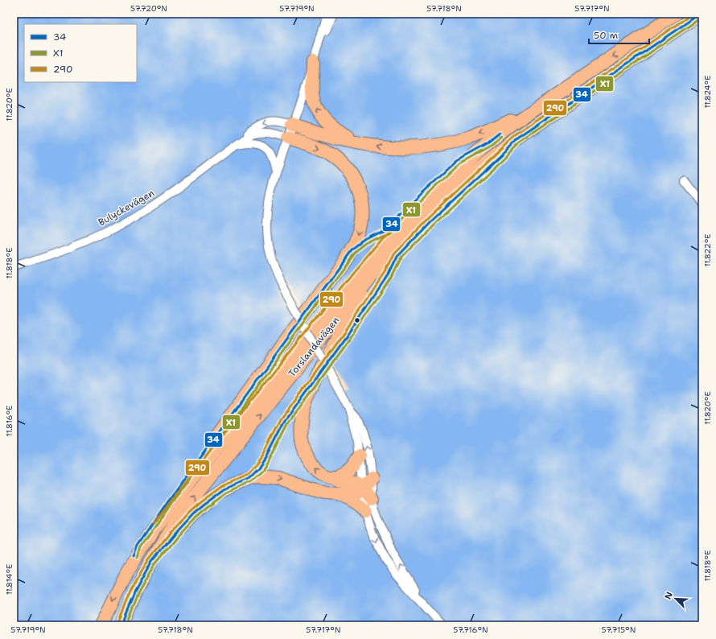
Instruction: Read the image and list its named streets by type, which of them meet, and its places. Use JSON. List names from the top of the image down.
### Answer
{
  "streets": {
    "main road": ["Torslandavägen"],
    "street": ["Bulyckevägen"]
  },
  "lines": ["transit line 34", "transit line 290", "transit line X1"],
  "legend": ["34", "X1", "290"],
  "scale_bar": "50 m",
  "north": "top left",
  "coordinates": [
    "57.720°N",
    "57.719°N",
    "57.718°N",
    "57.717°N",
    "11.824°E",
    "11.820°E",
    "11.822°E",
    "11.818°E",
    "11.816°E",
    "11.814°E",
    "57.716°N",
    "57.715°N"
  ]
}
